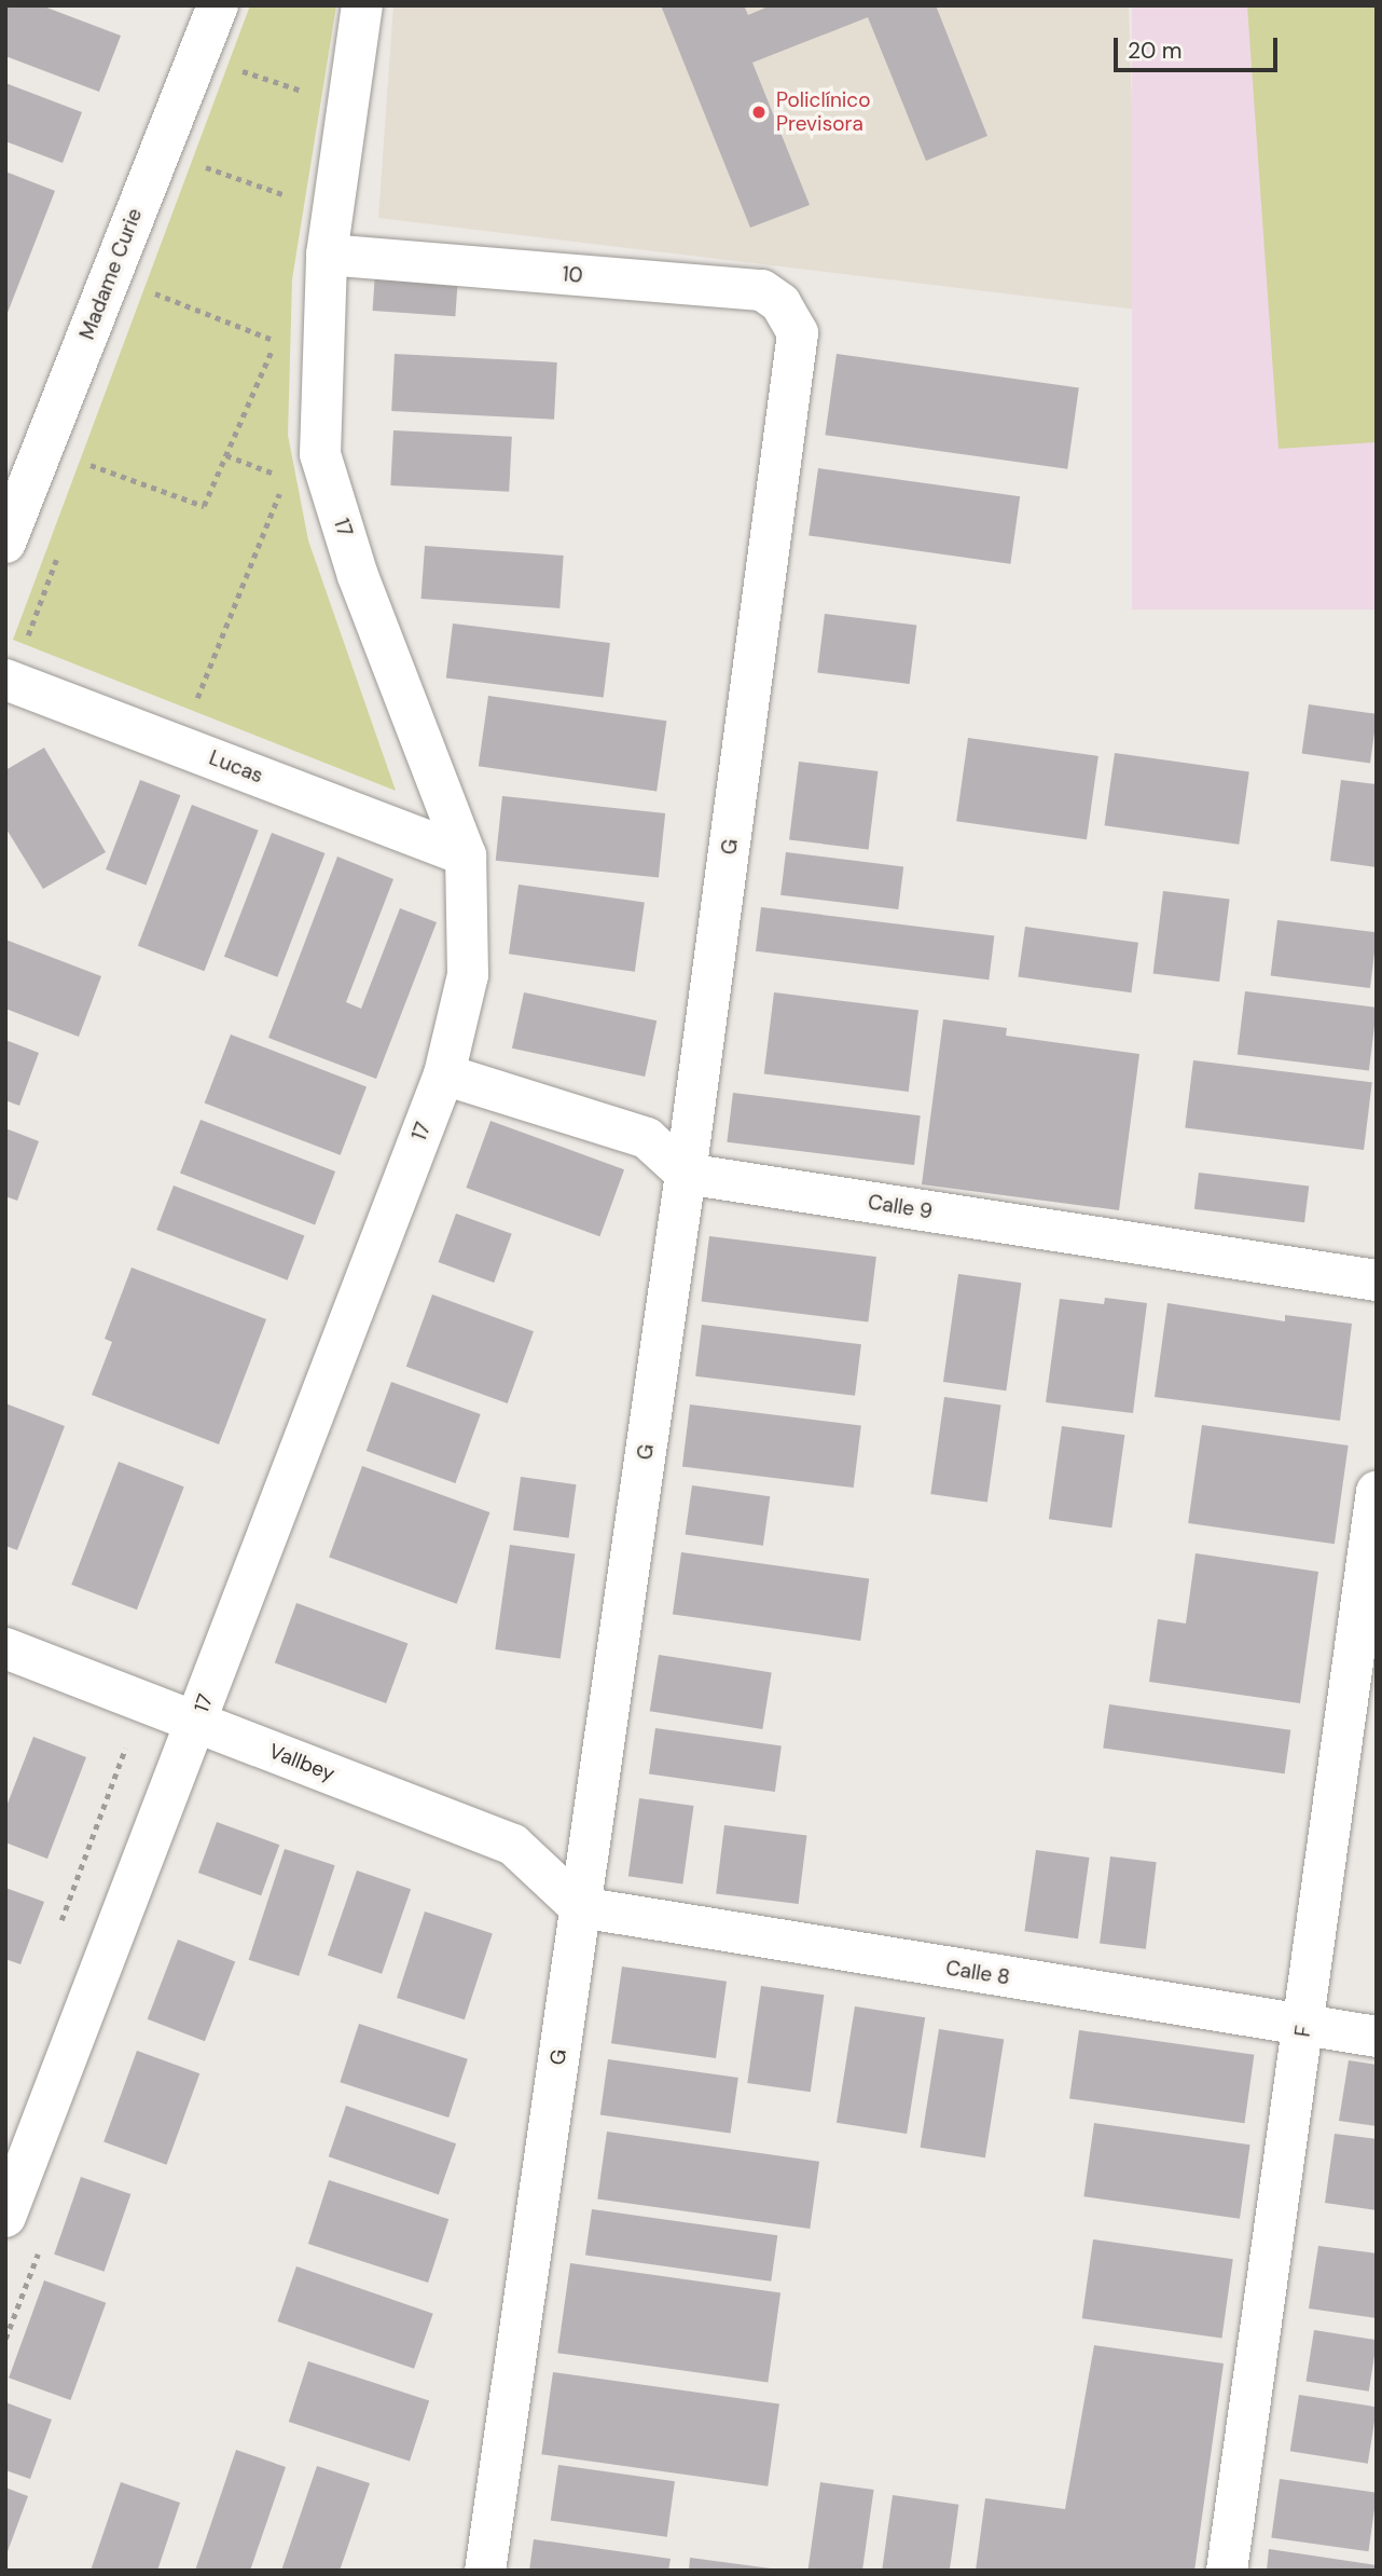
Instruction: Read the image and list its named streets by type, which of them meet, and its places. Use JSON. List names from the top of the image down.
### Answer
{
  "streets": {
    "street": [
      "Madame Curie",
      "10",
      "17",
      "Lucas",
      "G",
      "Calle 9",
      "Vallbey",
      "Calle 8",
      "F"
    ]
  },
  "crossings": [
    ["10", "17"],
    ["10", "G"],
    ["17", "Lucas"],
    ["17", "Vallbey"],
    ["G", "Calle 9"],
    ["G", "Vallbey"],
    ["G", "Calle 8"],
    ["Vallbey", "Calle 8"],
    ["Calle 8", "F"]
  ],
  "places": ["Policlínico Previsora"],
  "scale_bar": "20 m"
}
